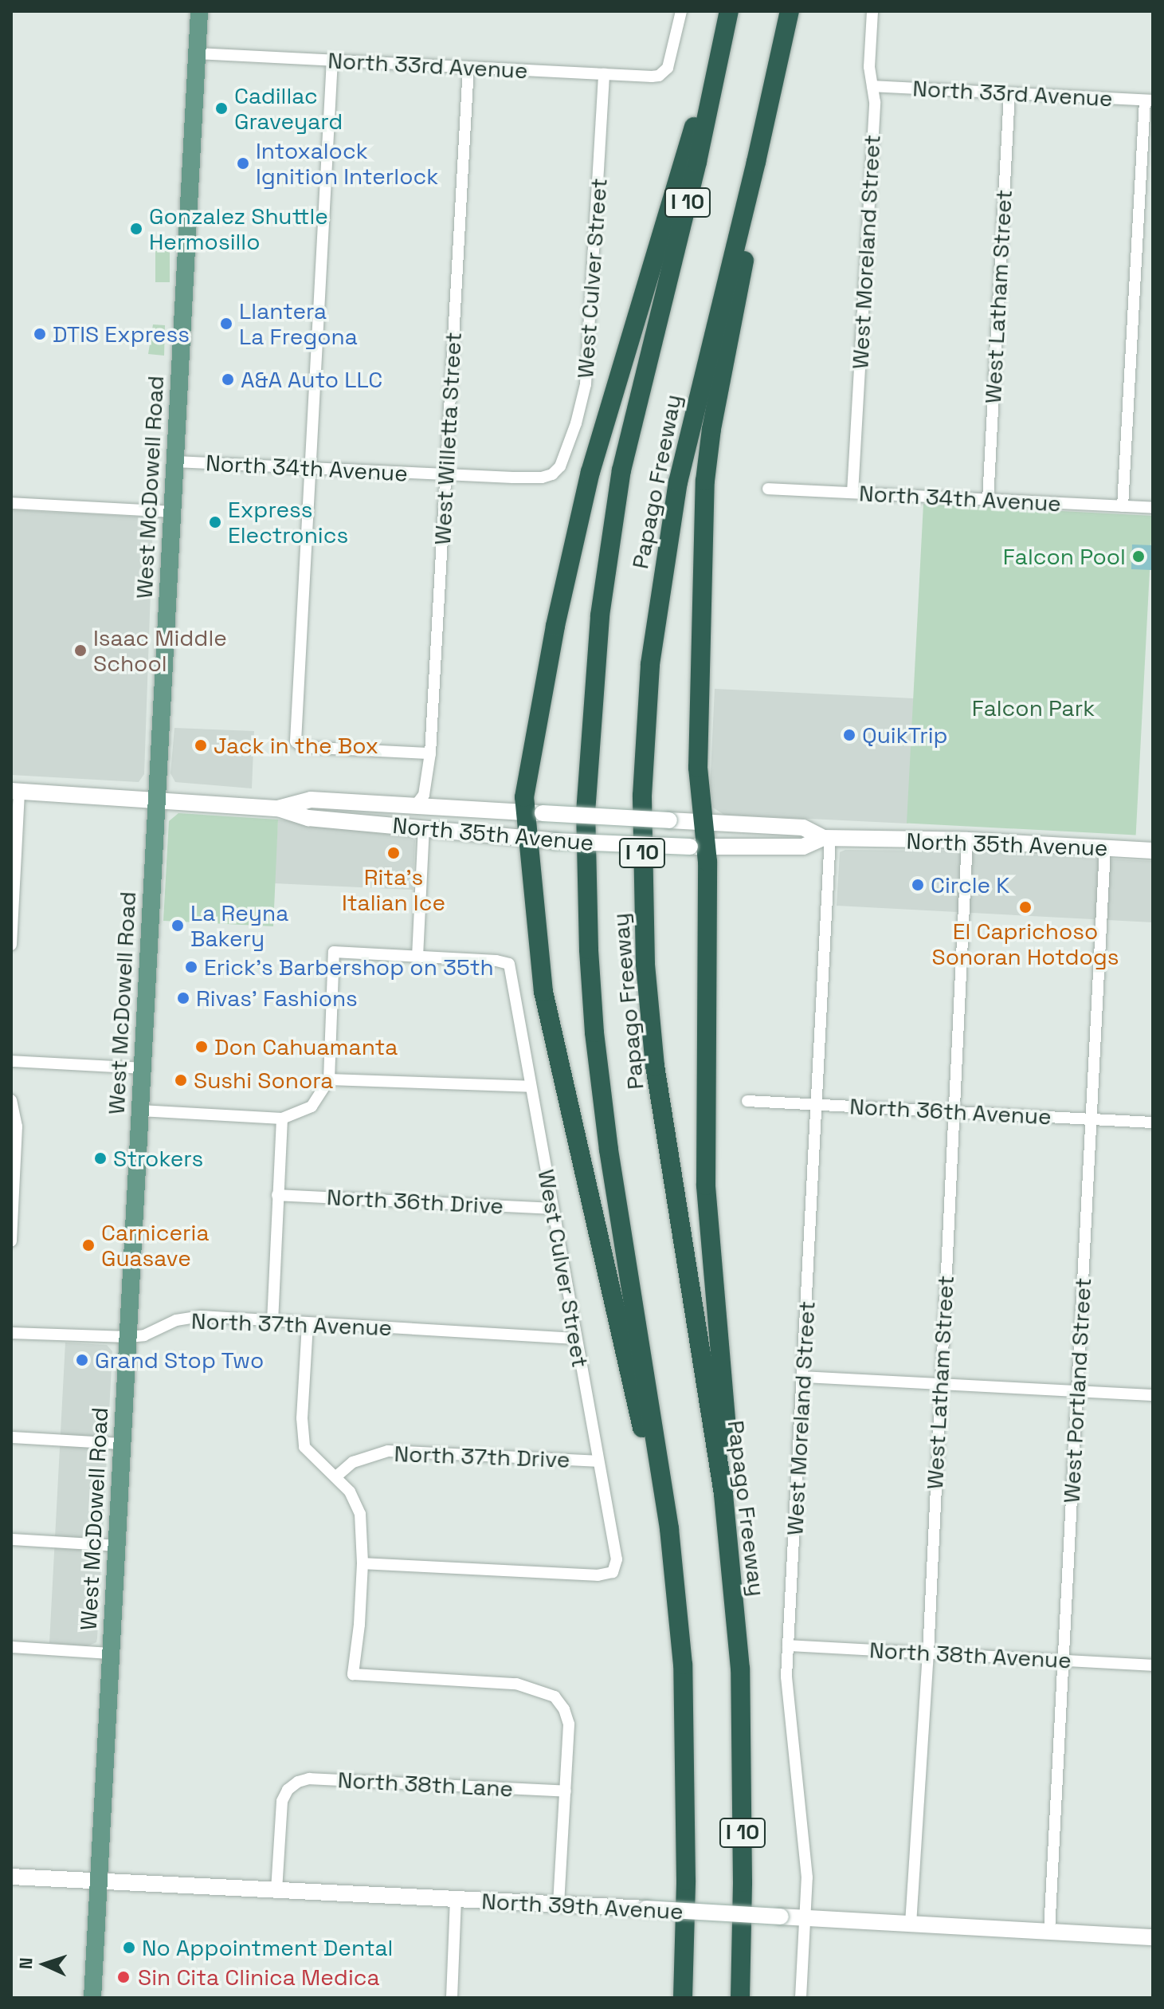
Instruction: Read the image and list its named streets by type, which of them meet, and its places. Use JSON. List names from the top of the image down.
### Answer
{
  "streets": {
    "highway": ["I 10", "Papago Freeway"],
    "main road": ["West McDowell Road", "North 35th Avenue", "North 39th Avenue"],
    "street": [
      "North 33rd Avenue",
      "West Moreland Street",
      "West Culver Street",
      "West Latham Street",
      "West Willetta Street",
      "North 34th Avenue",
      "North 36th Avenue",
      "North 36th Drive",
      "North 37th Avenue",
      "West Portland Street",
      "North 37th Drive",
      "North 38th Avenue",
      "North 38th Lane"
    ]
  },
  "crossings": [
    ["North 33rd Avenue", "West Moreland Street"],
    ["North 33rd Avenue", "West Culver Street"],
    ["North 33rd Avenue", "West Latham Street"],
    ["North 33rd Avenue", "West Willetta Street"],
    ["North 33rd Avenue", "West McDowell Road"],
    ["West Moreland Street", "North 34th Avenue"],
    ["West Moreland Street", "North 35th Avenue"],
    ["West Moreland Street", "North 36th Avenue"],
    ["West Moreland Street", "North 38th Avenue"],
    ["West Moreland Street", "North 39th Avenue"],
    ["West Culver Street", "North 34th Avenue"],
    ["West Culver Street", "North 36th Drive"],
    ["West Culver Street", "North 37th Avenue"],
    ["West Culver Street", "North 37th Drive"],
    ["West Latham Street", "North 34th Avenue"],
    ["West Latham Street", "North 35th Avenue"],
    ["West Latham Street", "North 36th Avenue"],
    ["West Latham Street", "North 38th Avenue"],
    ["West Latham Street", "North 39th Avenue"],
    ["West Willetta Street", "North 34th Avenue"],
    ["West Willetta Street", "North 35th Avenue"],
    ["North 34th Avenue", "West McDowell Road"],
    ["West McDowell Road", "North 35th Avenue"],
    ["West McDowell Road", "North 37th Avenue"],
    ["West McDowell Road", "North 39th Avenue"],
    ["North 35th Avenue", "West Portland Street"],
    ["North 36th Avenue", "West Portland Street"],
    ["West Portland Street", "North 38th Avenue"],
    ["West Portland Street", "North 39th Avenue"],
    ["North 38th Lane", "North 39th Avenue"]
  ],
  "parks": ["Falcon Park"],
  "places": [
    "Cadillac Graveyard",
    "Intoxalock Ignition Interlock",
    "Gonzalez Shuttle Hermosillo",
    "Llantera La Fregona",
    "DTIS Express",
    "A&A Auto LLC",
    "Express Electronics",
    "Falcon Pool",
    "Isaac Middle School",
    "QuikTrip",
    "Jack in the Box",
    "Rita's Italian Ice",
    "Circle K",
    "El Caprichoso Sonoran Hotdogs",
    "La Reyna Bakery",
    "Erick's Barbershop on 35th",
    "Rivas’ Fashions",
    "Don Cahuamanta",
    "Sushi Sonora",
    "Strokers",
    "Carniceria Guasave",
    "Grand Stop Two",
    "No Appointment Dental",
    "Sin Cita Clinica Medica"
  ],
  "north": "left"
}
